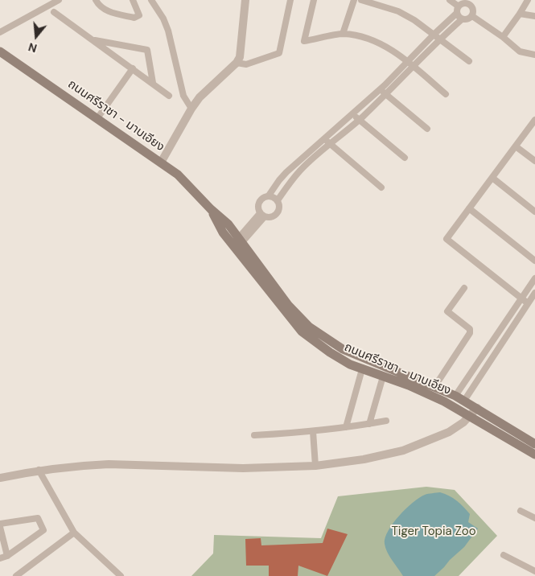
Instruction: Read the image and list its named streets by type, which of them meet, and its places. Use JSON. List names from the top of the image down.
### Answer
{
  "streets": {
    "main road": ["ถนนศรีราชา - มาบเอียง"]
  },
  "parks": ["Tiger Topia Zoo"],
  "north": "bottom"
}
